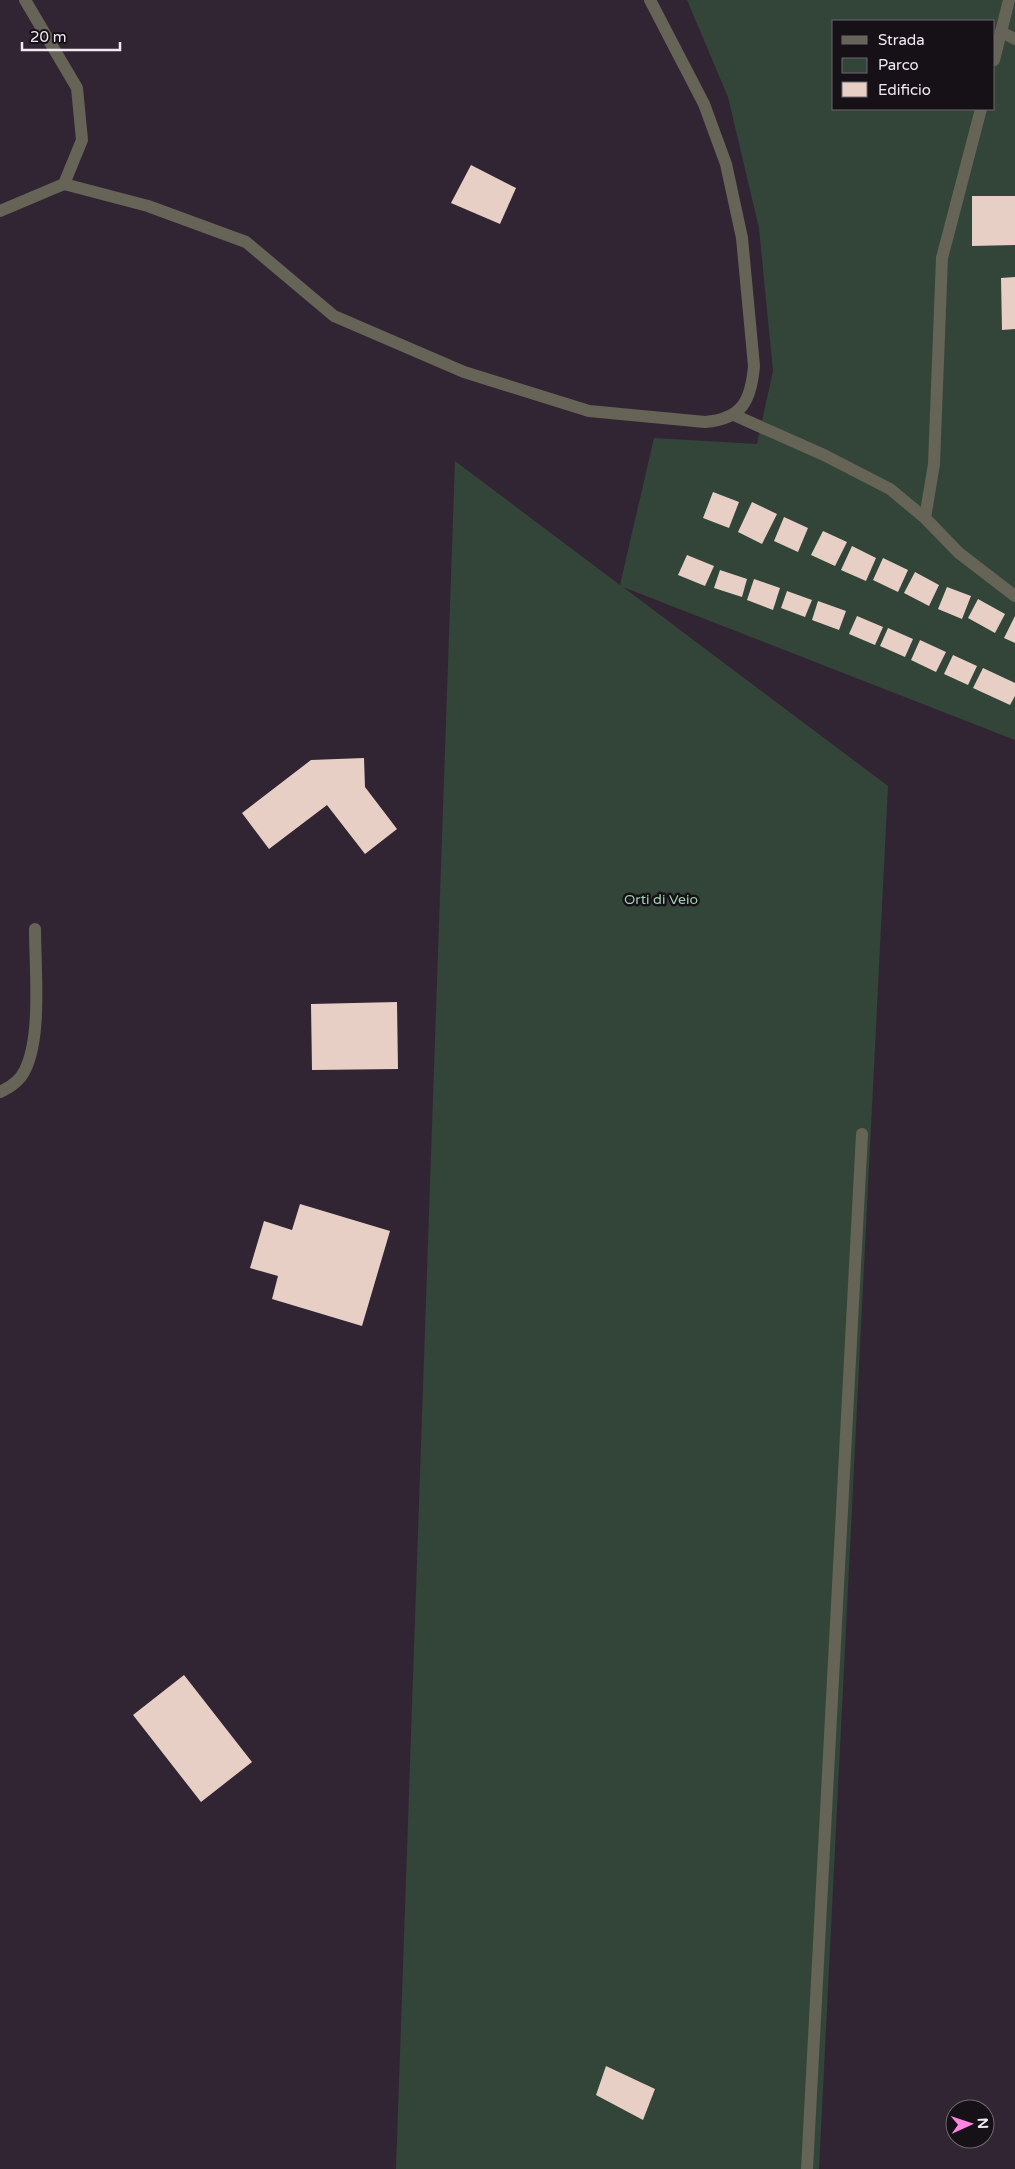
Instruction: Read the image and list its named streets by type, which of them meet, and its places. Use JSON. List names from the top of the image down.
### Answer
{
  "parks": ["Orti di Veio"],
  "legend": ["Strada", "Parco", "Edificio"],
  "scale_bar": "20 m",
  "north": "right"
}
